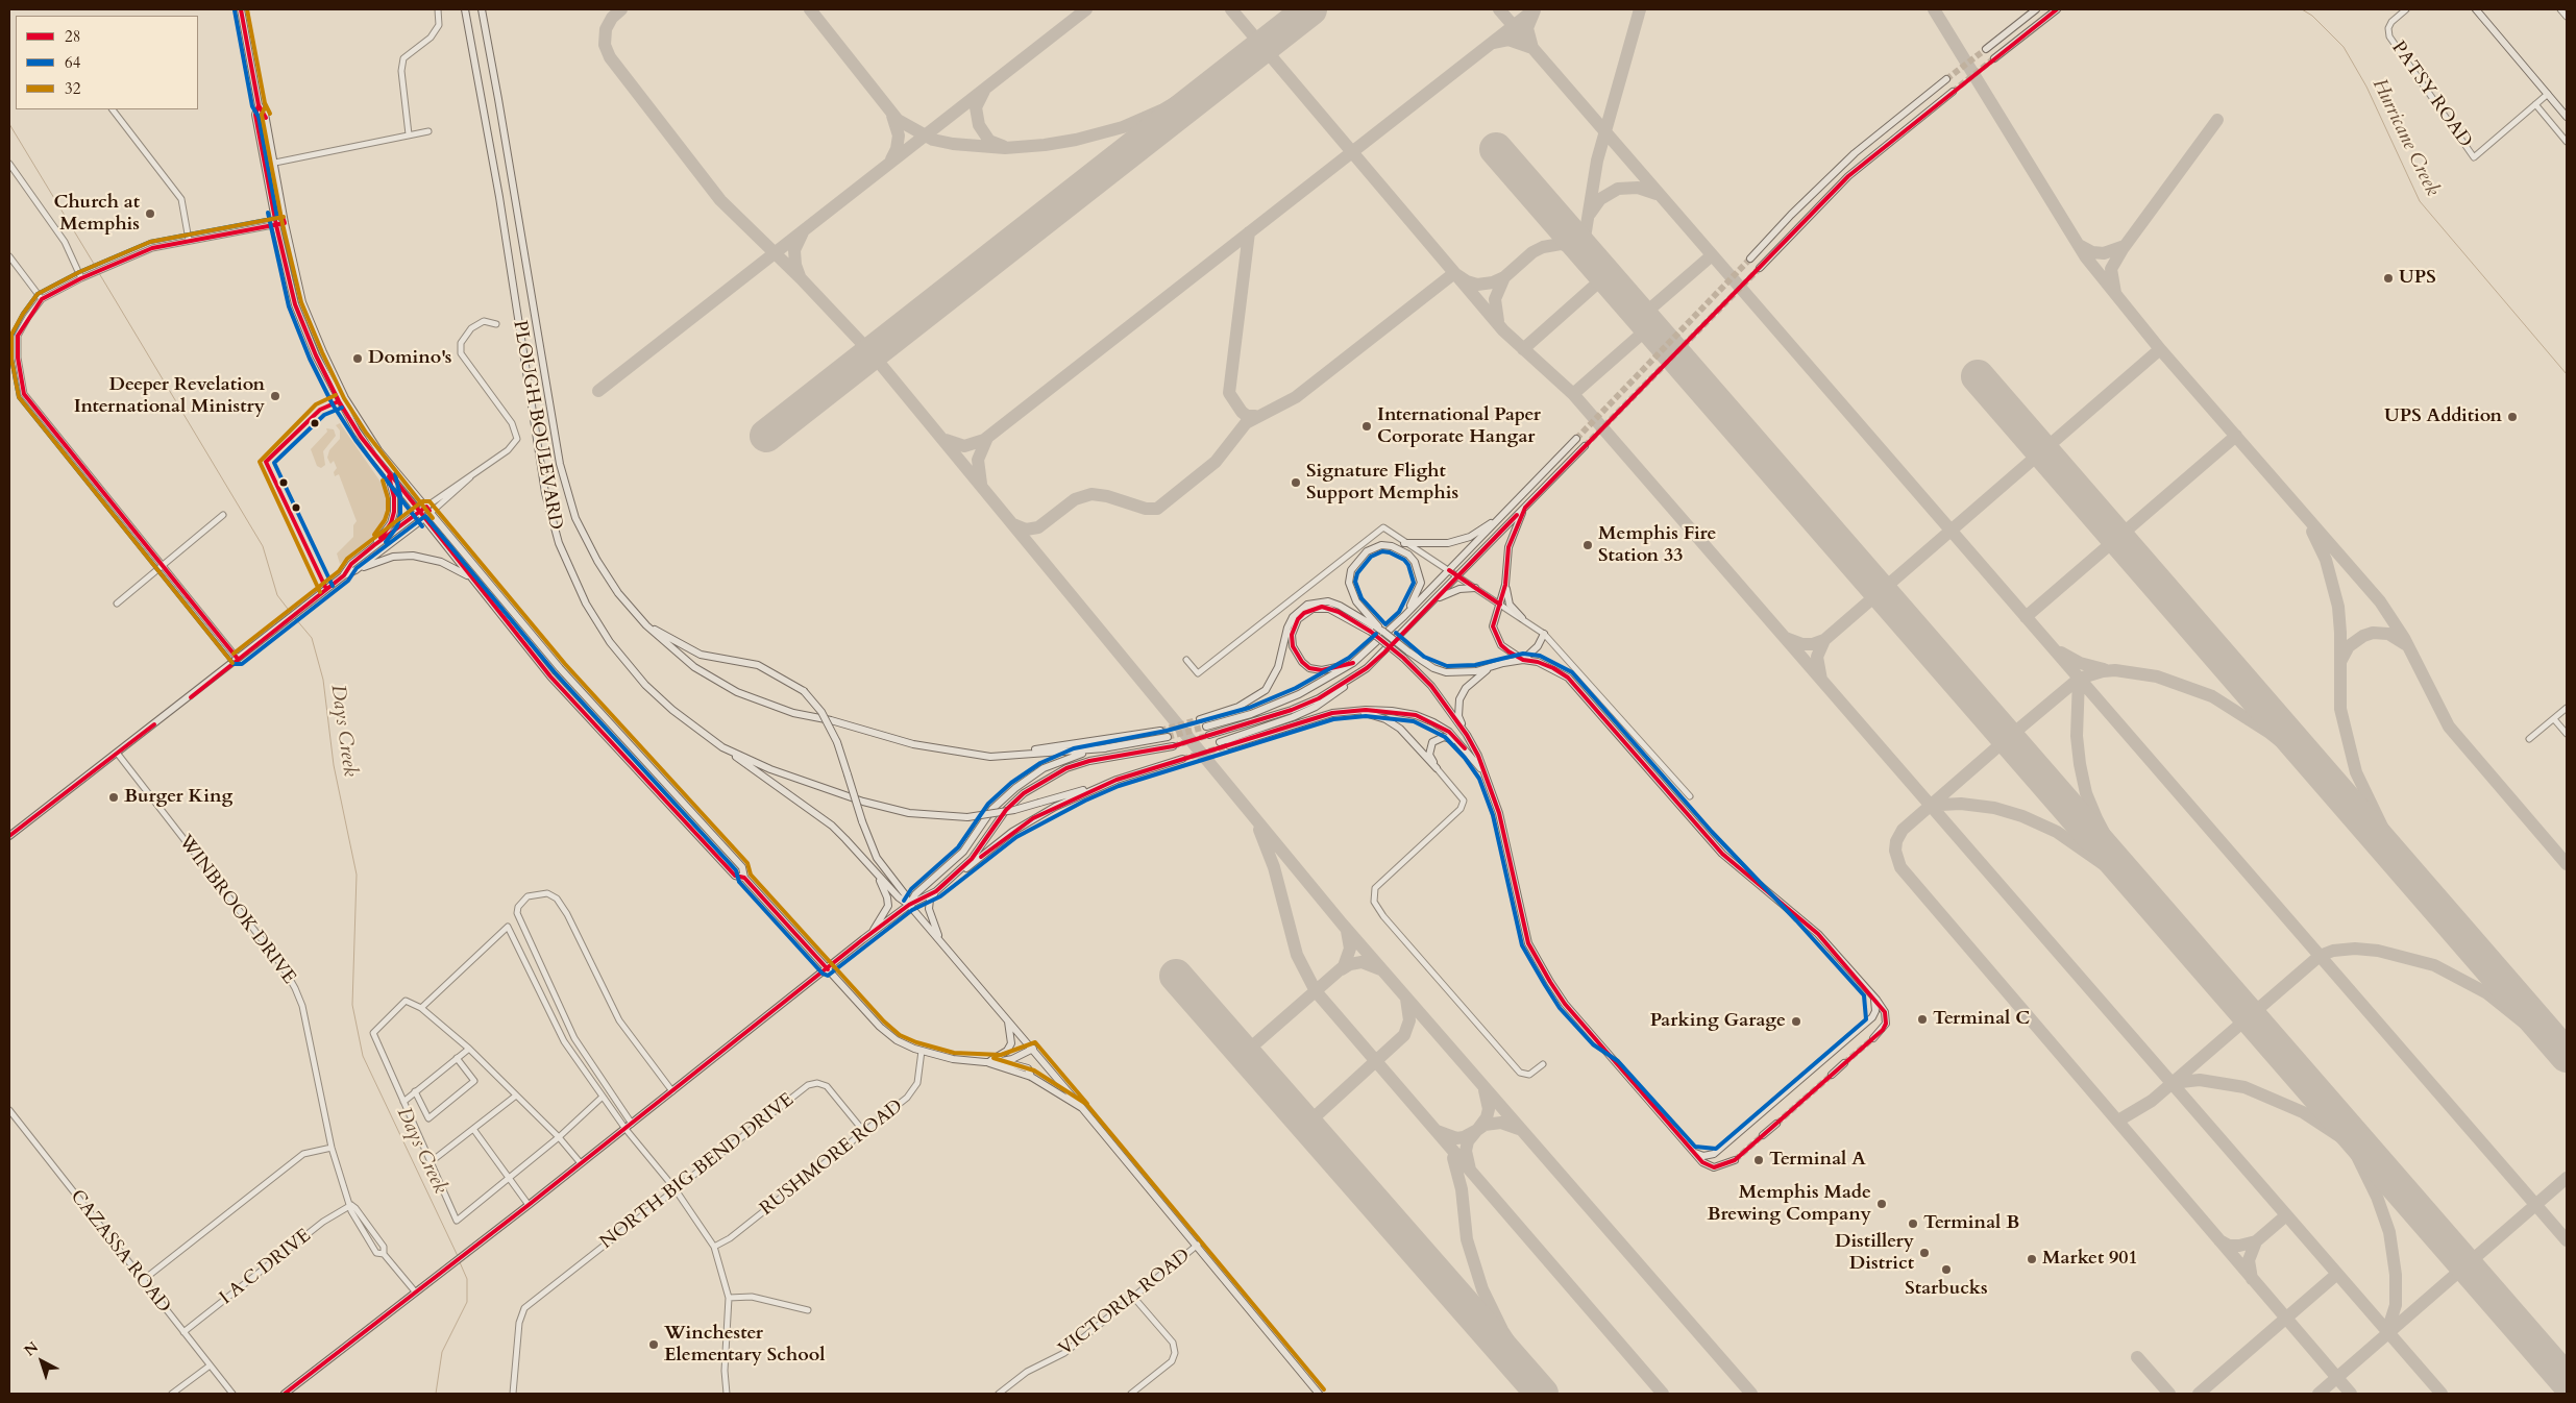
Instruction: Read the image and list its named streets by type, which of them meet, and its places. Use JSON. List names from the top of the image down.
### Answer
{
  "streets": {
    "main road": ["PLOUGH BOULEVARD"],
    "street": [
      "PATSY ROAD",
      "WINBROOK DRIVE",
      "RUSHMORE ROAD",
      "NORTH BIG BEND DRIVE",
      "CAZASSA ROAD",
      "I A C DRIVE",
      "VICTORIA ROAD"
    ]
  },
  "crossings": [
    ["WINBROOK DRIVE", "I A C DRIVE"],
    ["RUSHMORE ROAD", "NORTH BIG BEND DRIVE"],
    ["CAZASSA ROAD", "I A C DRIVE"]
  ],
  "water": ["Hurricane Creek", "Days Creek"],
  "places": [
    "Church at Memphis",
    "UPS",
    "Domino's",
    "Deeper Revelation International Ministry",
    "UPS Addition",
    "International Paper Corporate Hangar",
    "Signature Flight Support Memphis",
    "Memphis Fire Station 33",
    "Burger King",
    "Terminal C",
    "Parking Garage",
    "Terminal A",
    "Memphis Made Brewing Company",
    "Terminal B",
    "Distillery District",
    "Market 901",
    "Starbucks",
    "Winchester Elementary School"
  ],
  "lines": ["transit line 28", "transit line 32", "transit line 64"],
  "legend": ["28", "64", "32"],
  "north": "top left"
}
